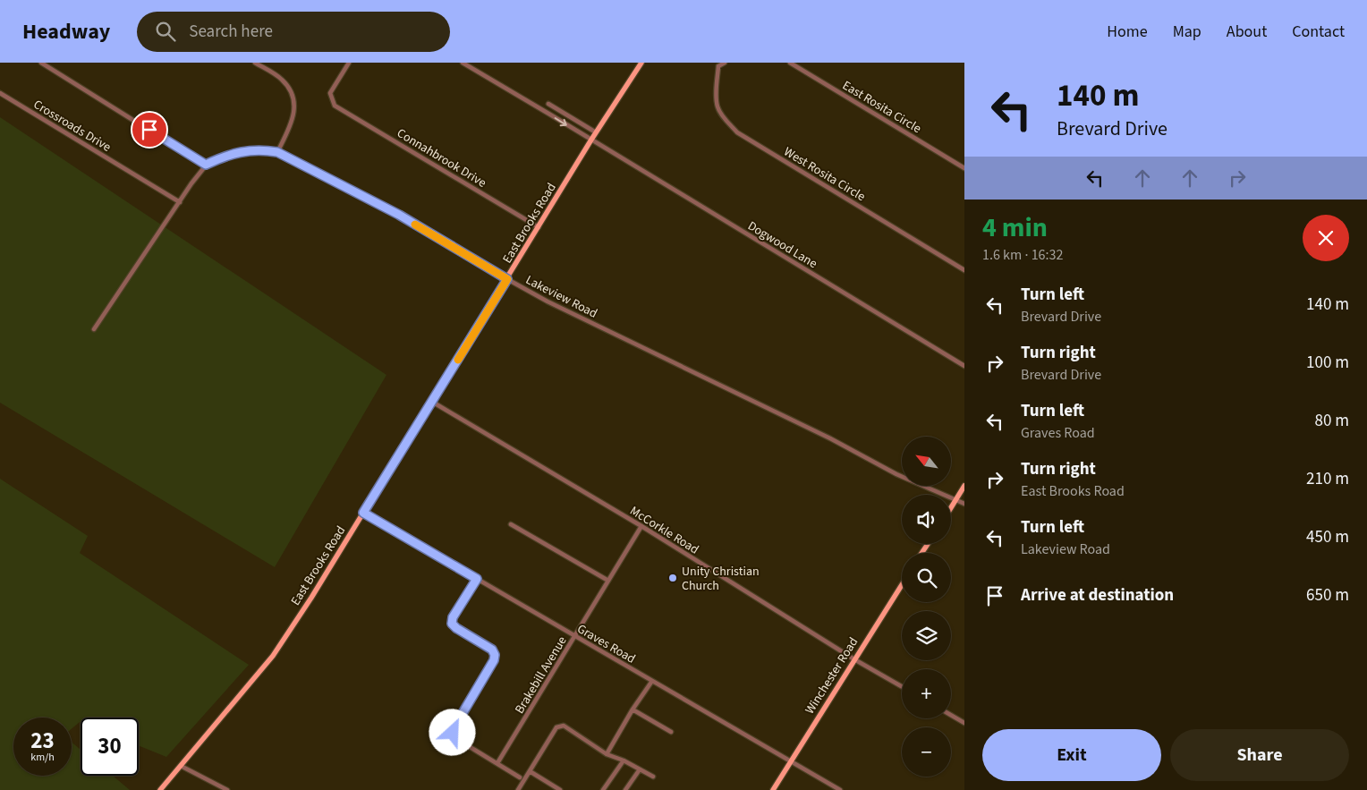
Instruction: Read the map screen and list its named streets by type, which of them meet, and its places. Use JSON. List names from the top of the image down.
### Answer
{
  "streets": {
    "main road": ["East Brooks Road", "Winchester Road"],
    "street": [
      "East Rosita Circle",
      "Crossroads Drive",
      "Connahbrook Drive",
      "West Rosita Circle",
      "Dogwood Lane",
      "Lakeview Road",
      "McCorkle Road",
      "Graves Road",
      "Brakebill Avenue"
    ]
  },
  "crossings": [
    ["Connahbrook Drive", "East Brooks Road"],
    ["East Brooks Road", "Dogwood Lane"],
    ["East Brooks Road", "Lakeview Road"],
    ["East Brooks Road", "McCorkle Road"],
    ["East Brooks Road", "Graves Road"],
    ["McCorkle Road", "Brakebill Avenue"],
    ["McCorkle Road", "Winchester Road"],
    ["Graves Road", "Brakebill Avenue"],
    ["Graves Road", "Winchester Road"]
  ],
  "places": ["Unity Christian Church"],
  "north": "top left",
  "page": {
    "header": "Headway",
    "search": "Search here",
    "nav": [
      "Home",
      "Map",
      "About",
      "Contact"
    ],
    "turn": ["140 m", "Brevard Drive"],
    "heading": ["4 min", "1.6 km · 16:32"],
    "list": [
      {
        "name": "Turn left",
        "note": "Brevard Drive",
        "value": "140 m"
      },
      {
        "name": "Turn right",
        "note": "Brevard Drive",
        "value": "100 m"
      },
      {
        "name": "Turn left",
        "note": "Graves Road",
        "value": "80 m"
      },
      {
        "name": "Turn right",
        "note": "East Brooks Road",
        "value": "210 m"
      },
      {
        "name": "Turn left",
        "note": "Lakeview Road",
        "value": "450 m"
      },
      {
        "name": "Arrive at destination",
        "value": "650 m"
      }
    ],
    "map_buttons": ["+", "−"],
    "speed": "23 km/h",
    "limit": "30",
    "buttons": ["Exit", "Share"]
  }
}
